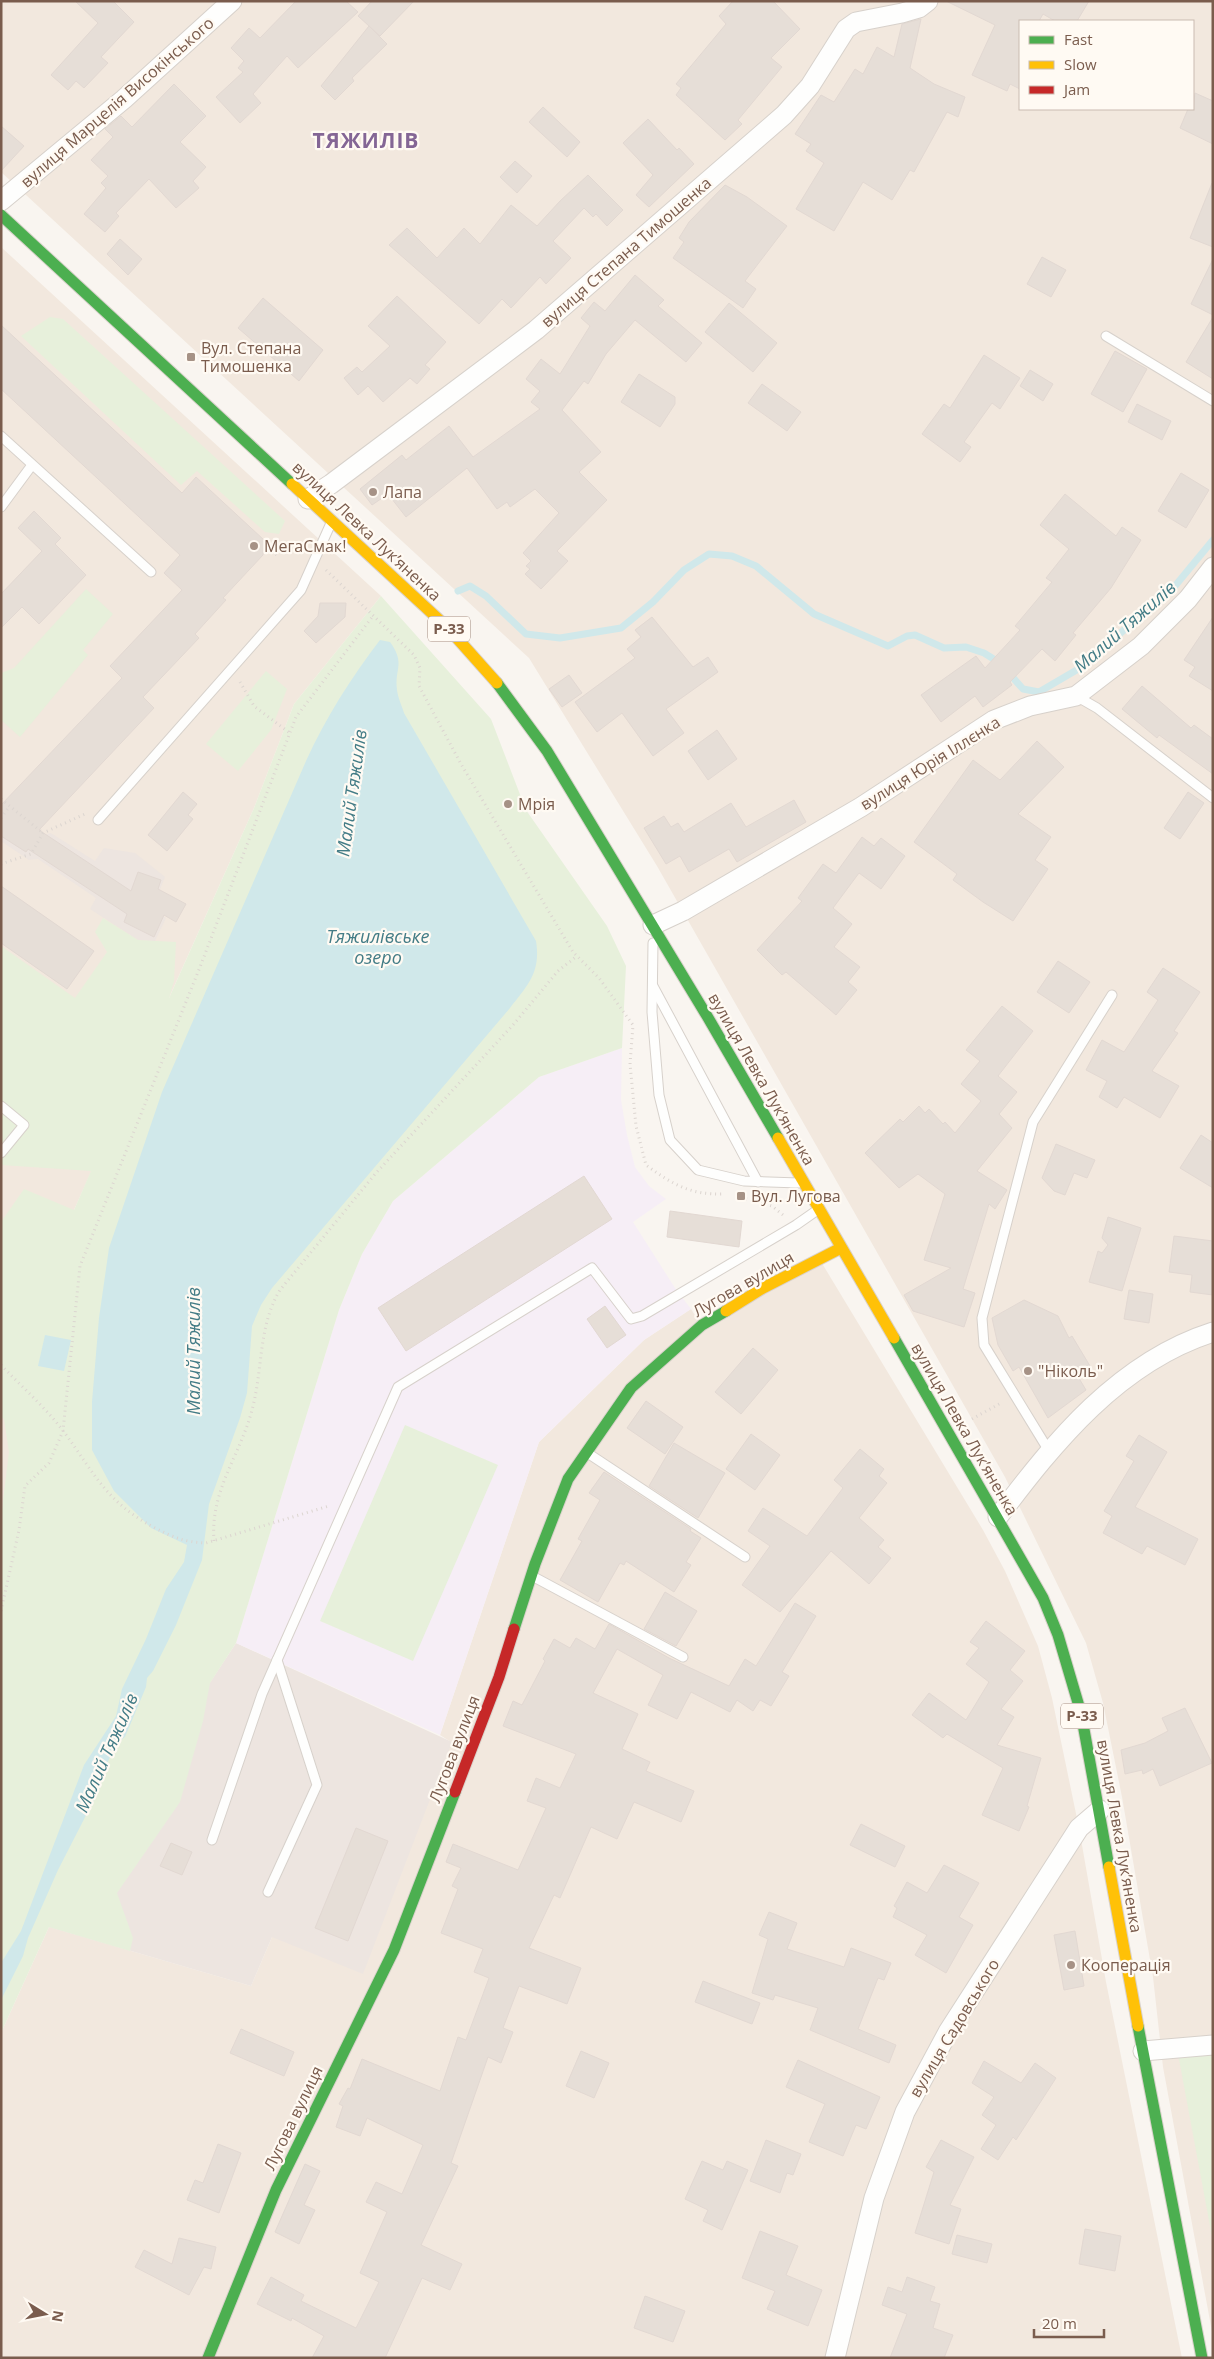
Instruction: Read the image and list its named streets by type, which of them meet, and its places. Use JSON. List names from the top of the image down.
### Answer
{
  "streets": {
    "main road": ["вулиця Левка Лукʼяненка", "Р-33", "Лугова вулиця"],
    "street": [
      "вулиця Марцелія Високінського",
      "вулиця Степана Тимошенка",
      "вулиця Юрія Іллєнка",
      "вулиця Садовського"
    ]
  },
  "crossings": [
    ["вулиця Степана Тимошенка", "вулиця Левка Лукʼяненка"],
    ["вулиця Левка Лукʼяненка", "вулиця Юрія Іллєнка"],
    ["вулиця Левка Лукʼяненка", "Лугова вулиця"],
    ["вулиця Левка Лукʼяненка", "вулиця Садовського"]
  ],
  "districts": ["ТЯЖИЛІВ"],
  "water": ["Малий Тяжилів", "Тяжилівське озеро"],
  "places": {
    "transit": ["Вул. Степана Тимошенка", "Вул. Лугова"],
    "other": [
      "Лапа",
      "МегаСмак!",
      "Мрія",
      "\"Ніколь\"",
      "Кооперація"
    ]
  },
  "legend": ["Fast", "Slow", "Jam"],
  "scale_bar": "20 m",
  "north": "right"
}
